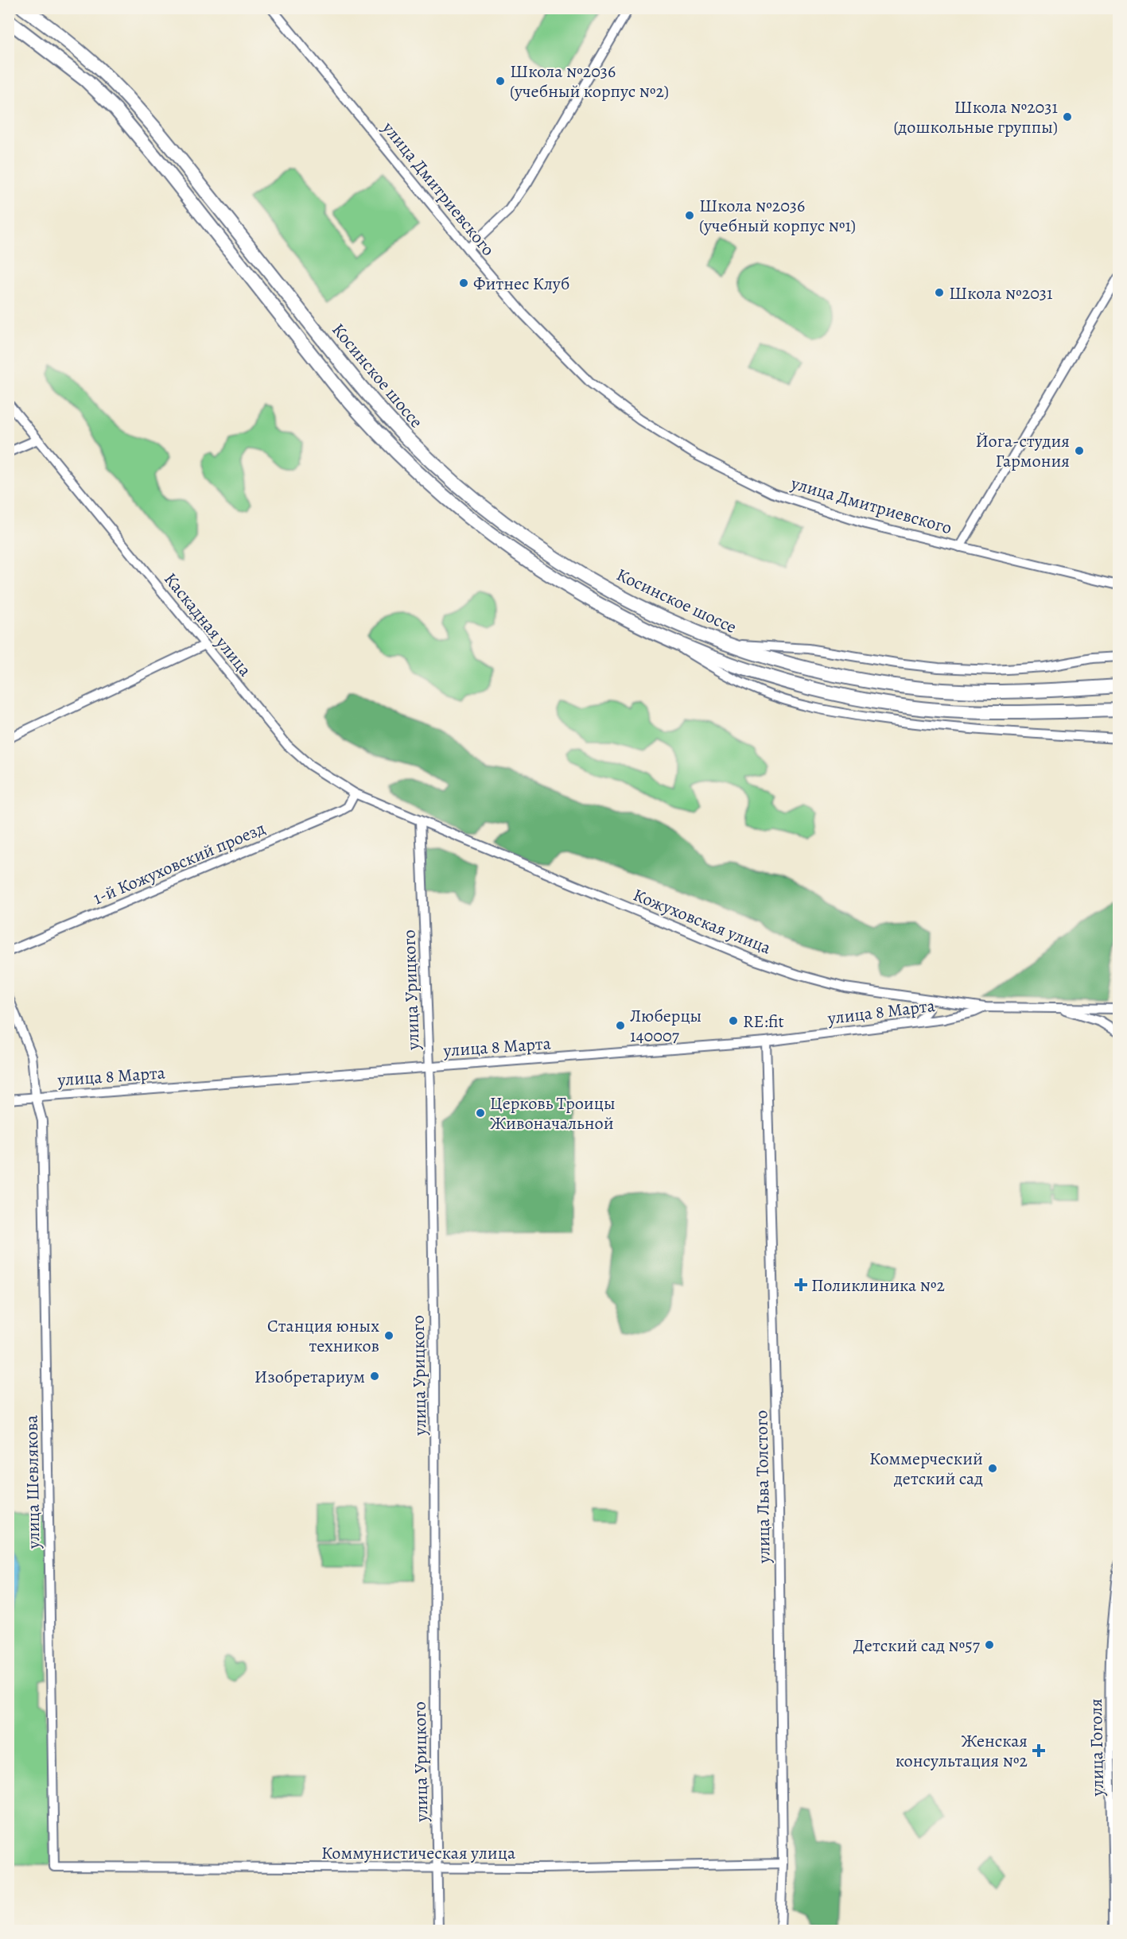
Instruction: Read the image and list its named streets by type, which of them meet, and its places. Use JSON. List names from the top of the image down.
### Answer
{
  "streets": {
    "highway": ["Косинское шоссе"],
    "street": [
      "улица Дмитриевского",
      "Каскадная улица",
      "1-й Кожуховский проезд",
      "Кожуховская улица",
      "улица Урицкого",
      "улица 8 Марта",
      "улица Шевлякова",
      "улица Льва Толстого",
      "улица Гоголя",
      "Коммунистическая улица"
    ]
  },
  "crossings": [
    ["Каскадная улица", "1-й Кожуховский проезд"],
    ["Каскадная улица", "Кожуховская улица"],
    ["Каскадная улица", "улица Урицкого"],
    ["Кожуховская улица", "улица Урицкого"],
    ["Кожуховская улица", "улица 8 Марта"],
    ["улица Урицкого", "улица 8 Марта"],
    ["улица Урицкого", "Коммунистическая улица"],
    ["улица 8 Марта", "улица Шевлякова"],
    ["улица 8 Марта", "улица Льва Толстого"],
    ["улица Шевлякова", "Коммунистическая улица"],
    ["улица Льва Толстого", "Коммунистическая улица"]
  ],
  "places": {
    "other": [
      "Школа №2036 (учебный корпус №2)",
      "Школа №2031 (дошкольные группы)",
      "Школа №2036 (учебный корпус №1)",
      "Фитнес Клуб",
      "Школа №2031",
      "Йога-студия Гармония",
      "RE:fit",
      "Люберцы 140007",
      "Церковь Троицы Живоначальной",
      "Станция юных техников",
      "Изобретариум",
      "Коммерческий детский сад",
      "Детский сад №57"
    ],
    "health": ["Поликлиника №2", "Женская консультация №2"]
  }
}
